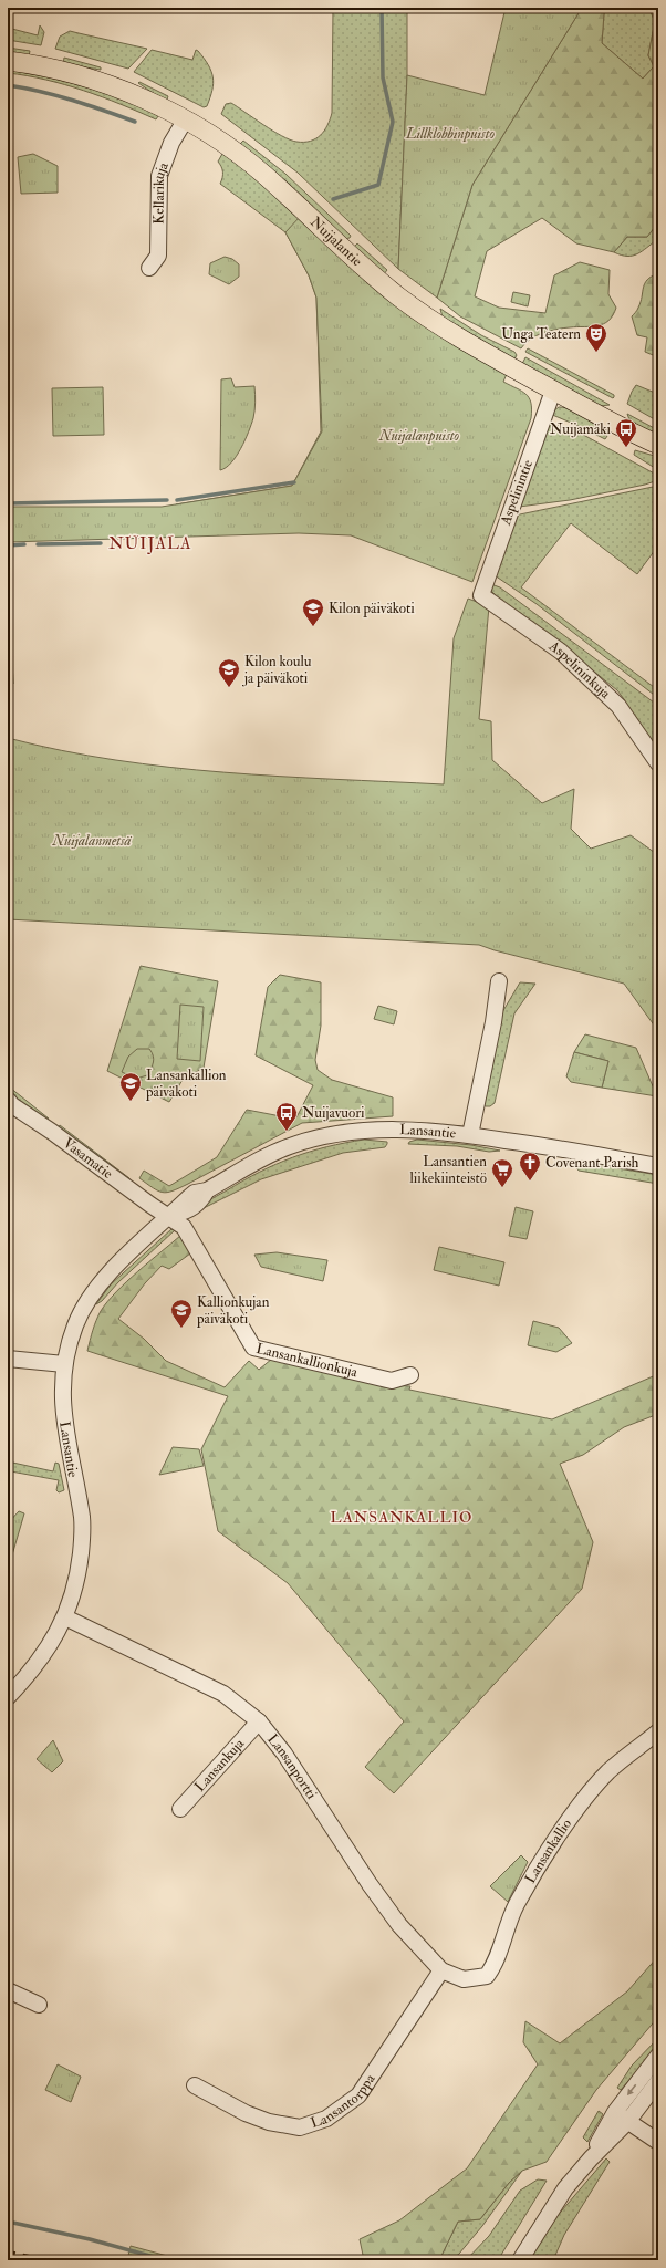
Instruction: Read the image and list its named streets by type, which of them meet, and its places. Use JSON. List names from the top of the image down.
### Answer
{
  "streets": {
    "main road": ["Nuijalantie"],
    "street": [
      "Kellarikuja",
      "Aspelinintie",
      "Aspelininkuja",
      "Lansantie",
      "Vasamatie",
      "Lansankallionkuja",
      "Lansankuja",
      "Lansanportti",
      "Lansankallio",
      "Lansantorppa"
    ]
  },
  "crossings": [
    ["Kellarikuja", "Nuijalantie"],
    ["Nuijalantie", "Aspelinintie"],
    ["Aspelinintie", "Aspelininkuja"],
    ["Lansantie", "Vasamatie"],
    ["Lansantie", "Lansankallionkuja"],
    ["Lansantie", "Lansanportti"],
    ["Vasamatie", "Lansankallionkuja"],
    ["Lansankuja", "Lansanportti"],
    ["Lansanportti", "Lansankallio"],
    ["Lansanportti", "Lansantorppa"]
  ],
  "districts": ["NUIJALA", "LANSANKALLIO"],
  "parks": ["Lillklobbinpuisto", "Nuijalanpuisto", "Nuijalanmetsä"],
  "places": {
    "theatre": ["Unga Teatern"],
    "bus stop": ["Nuijamäki", "Nuijavuori"],
    "school or university": [
      "Kilon päiväkoti",
      "Kilon koulu ja päiväkoti",
      "Lansankallion päiväkoti",
      "Kallionkujan päiväkoti"
    ],
    "church": ["Covenant Parish"],
    "supermarket": ["Lansantien liikekiinteistö"]
  }
}
